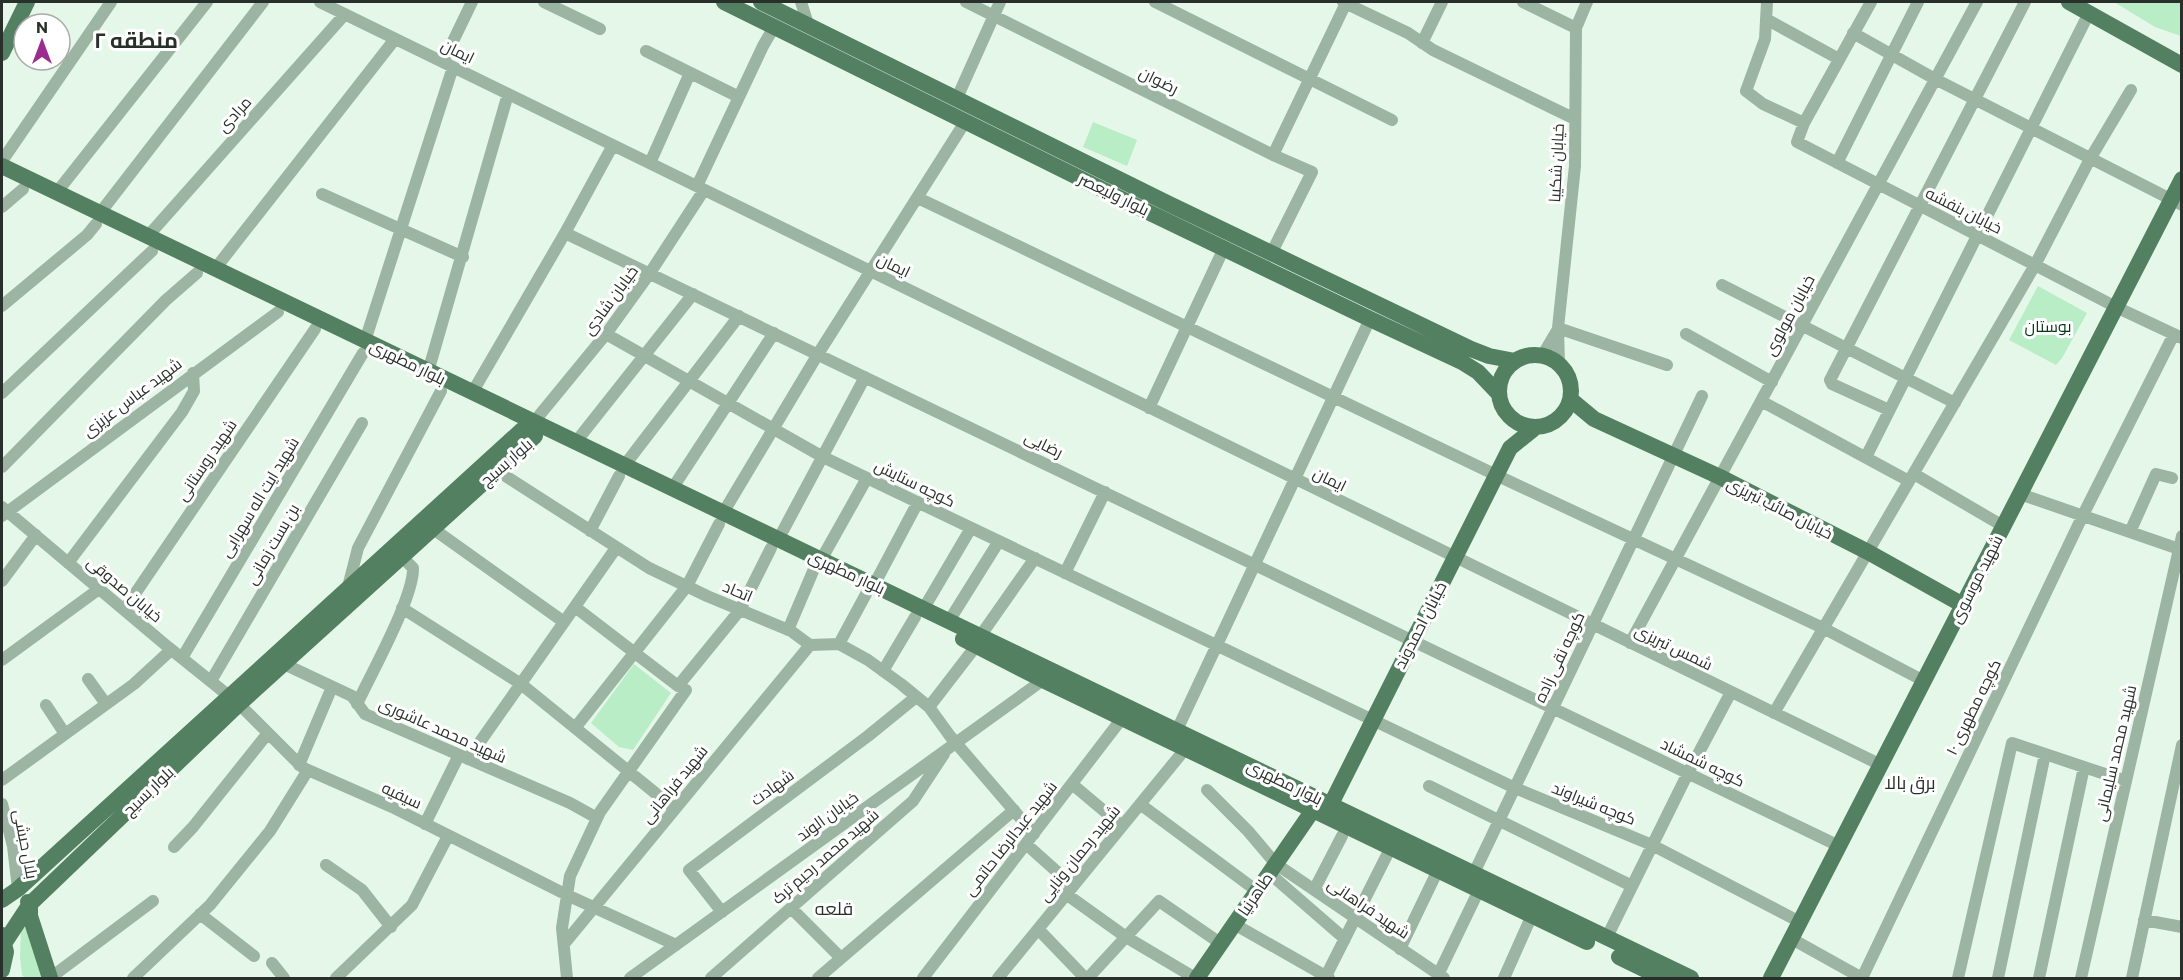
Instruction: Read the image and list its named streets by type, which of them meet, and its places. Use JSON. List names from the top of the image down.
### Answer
{
  "streets": {
    "main road": [
      "بلوار ولیعصر",
      "بلوار مطهری",
      "بلوار بسیج",
      "خیابان صائب تبریزی",
      "شهید موسوی",
      "خیابان احمدوند",
      "طاهرنیا"
    ],
    "street": [
      "ایمان",
      "رضوان",
      "مرادی",
      "خیابان شکیبا",
      "خیابان بنفشه",
      "خیابان شادی",
      "خیابان مولوی",
      "شهید عباس عزیزی",
      "رضایی",
      "شهید روستانی",
      "کوچه ستایش",
      "شهید ایت اله سهرابی",
      "بن بست زمانی",
      "خیابان صدوقی",
      "اتحاد",
      "شمس تبریزی",
      "کوچه نقی زاده",
      "کوچه مطهری ۱۰",
      "شهید محمد عاشوری",
      "شهید محمد سلیمانی",
      "کوچه شمشاد",
      "شهید فراهانی",
      "شهادت",
      "سیفیه",
      "کوچه شیراوند",
      "خیابان الوند",
      "شهید عبدالرضا حاتمی",
      "بلال حبشی",
      "شهید رحمان ونایی",
      "شهید محمد رحیم ترک"
    ]
  },
  "crossings": [
    ["ایمان", "مرادی"],
    ["ایمان", "خیابان شادی"],
    ["ایمان", "شهید ایت اله سهرابی"],
    ["ایمان", "خیابان احمدوند"],
    ["ایمان", "شمس تبریزی"],
    ["رضوان", "بلوار ولیعصر"],
    ["مرادی", "بلوار مطهری"],
    ["خیابان شکیبا", "بلوار ولیعصر"],
    ["بلوار ولیعصر", "خیابان شادی"],
    ["خیابان بنفشه", "خیابان مولوی"],
    ["خیابان بنفشه", "شهید موسوی"],
    ["خیابان بنفشه", "کوچه مطهری ۱۰"],
    ["خیابان شادی", "بلوار مطهری"],
    ["خیابان شادی", "رضایی"],
    ["خیابان شادی", "بلوار بسیج"],
    ["خیابان شادی", "کوچه ستایش"],
    ["خیابان مولوی", "خیابان صائب تبریزی"],
    ["خیابان مولوی", "شمس تبریزی"],
    ["بلوار مطهری", "شهید عباس عزیزی"],
    ["بلوار مطهری", "شهید روستانی"],
    ["بلوار مطهری", "بلوار بسیج"],
    ["بلوار مطهری", "شهید ایت اله سهرابی"],
    ["بلوار مطهری", "خیابان احمدوند"],
    ["بلوار مطهری", "کوچه نقی زاده"],
    ["بلوار مطهری", "خیابان الوند"],
    ["بلوار مطهری", "شهید عبدالرضا حاتمی"],
    ["بلوار مطهری", "شهید رحمان ونایی"],
    ["بلوار مطهری", "طاهرنیا"],
    ["شهید عباس عزیزی", "خیابان صدوقی"],
    ["رضایی", "خیابان احمدوند"],
    ["رضایی", "کوچه شمشاد"],
    ["شهید روستانی", "خیابان صدوقی"],
    ["بلوار بسیج", "خیابان صدوقی"],
    ["بلوار بسیج", "اتحاد"],
    ["بلوار بسیج", "شهید محمد عاشوری"],
    ["بلوار بسیج", "سیفیه"],
    ["بلوار بسیج", "بلال حبشی"],
    ["کوچه ستایش", "خیابان احمدوند"],
    ["کوچه ستایش", "کوچه شیراوند"],
    ["شهید ایت اله سهرابی", "خیابان صدوقی"],
    ["خیابان صائب تبریزی", "شهید موسوی"],
    ["خیابان صائب تبریزی", "کوچه نقی زاده"],
    ["بن بست زمانی", "خیابان صدوقی"],
    ["شهید موسوی", "شمس تبریزی"],
    ["شهید موسوی", "کوچه شمشاد"],
    ["شهید موسوی", "کوچه شیراوند"],
    ["خیابان صدوقی", "سیفیه"],
    ["اتحاد", "شهید فراهانی"],
    ["خیابان احمدوند", "شمس تبریزی"],
    ["خیابان احمدوند", "کوچه شمشاد"],
    ["خیابان احمدوند", "کوچه شیراوند"],
    ["شمس تبریزی", "کوچه نقی زاده"],
    ["کوچه نقی زاده", "کوچه شمشاد"],
    ["کوچه نقی زاده", "کوچه شیراوند"],
    ["شهید فراهانی", "سیفیه"],
    ["شهید فراهانی", "طاهرنیا"],
    ["شهادت", "خیابان الوند"],
    ["سیفیه", "خیابان الوند"],
    ["خیابان الوند", "شهید محمد رحیم ترک"]
  ],
  "districts": ["منطقه ۲", "برق بالا", "قلعه"],
  "parks": ["بوستان"],
  "north": "top"
}
